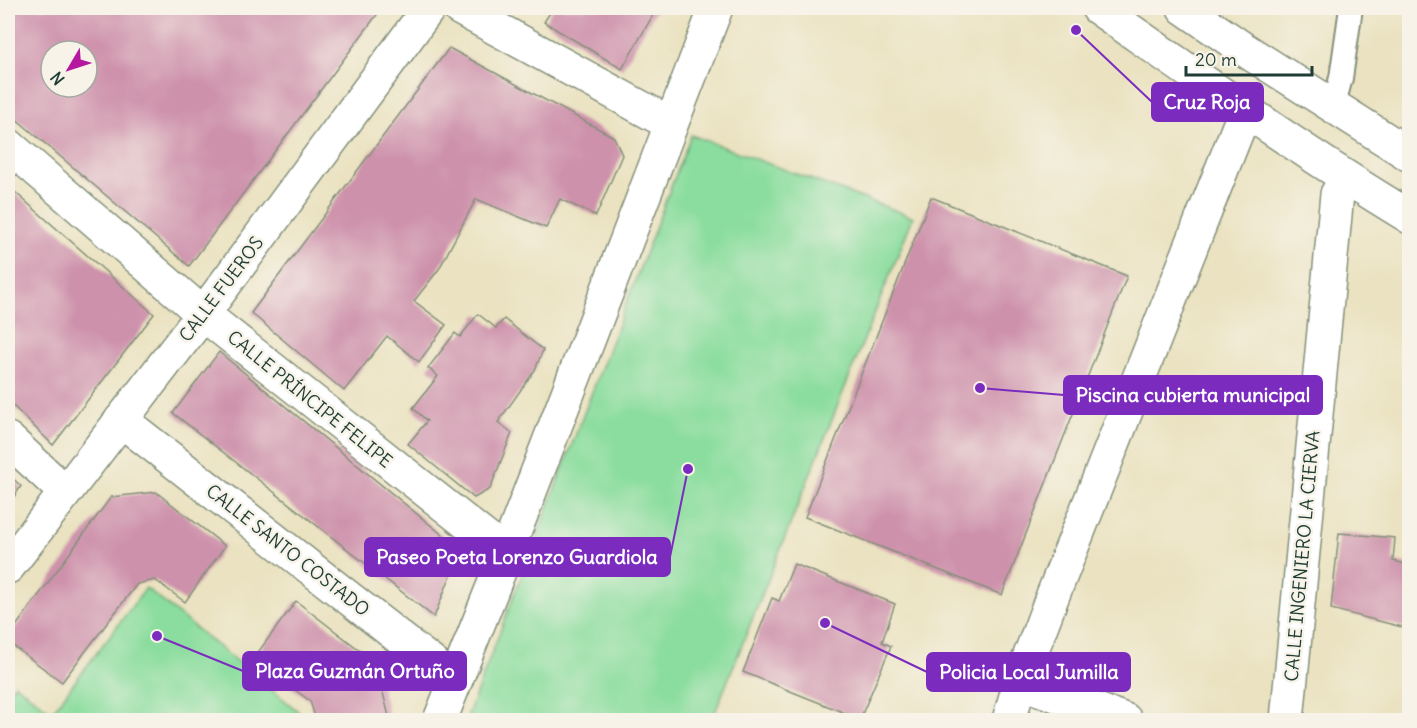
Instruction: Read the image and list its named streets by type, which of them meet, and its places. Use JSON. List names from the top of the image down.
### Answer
{
  "streets": {
    "street": [
      "CALLE FUEROS",
      "CALLE PRÍNCIPE FELIPE",
      "CALLE SANTO COSTADO",
      "CALLE INGENIERO LA CIERVA"
    ]
  },
  "crossings": [
    ["CALLE FUEROS", "CALLE PRÍNCIPE FELIPE"],
    ["CALLE FUEROS", "CALLE SANTO COSTADO"]
  ],
  "places": [
    "Cruz Roja",
    "Piscina cubierta municipal",
    "Paseo Poeta Lorenzo Guardiola",
    "Policia Local Jumilla",
    "Plaza Guzmán Ortuño"
  ],
  "scale_bar": "20 m",
  "north": "bottom left"
}
